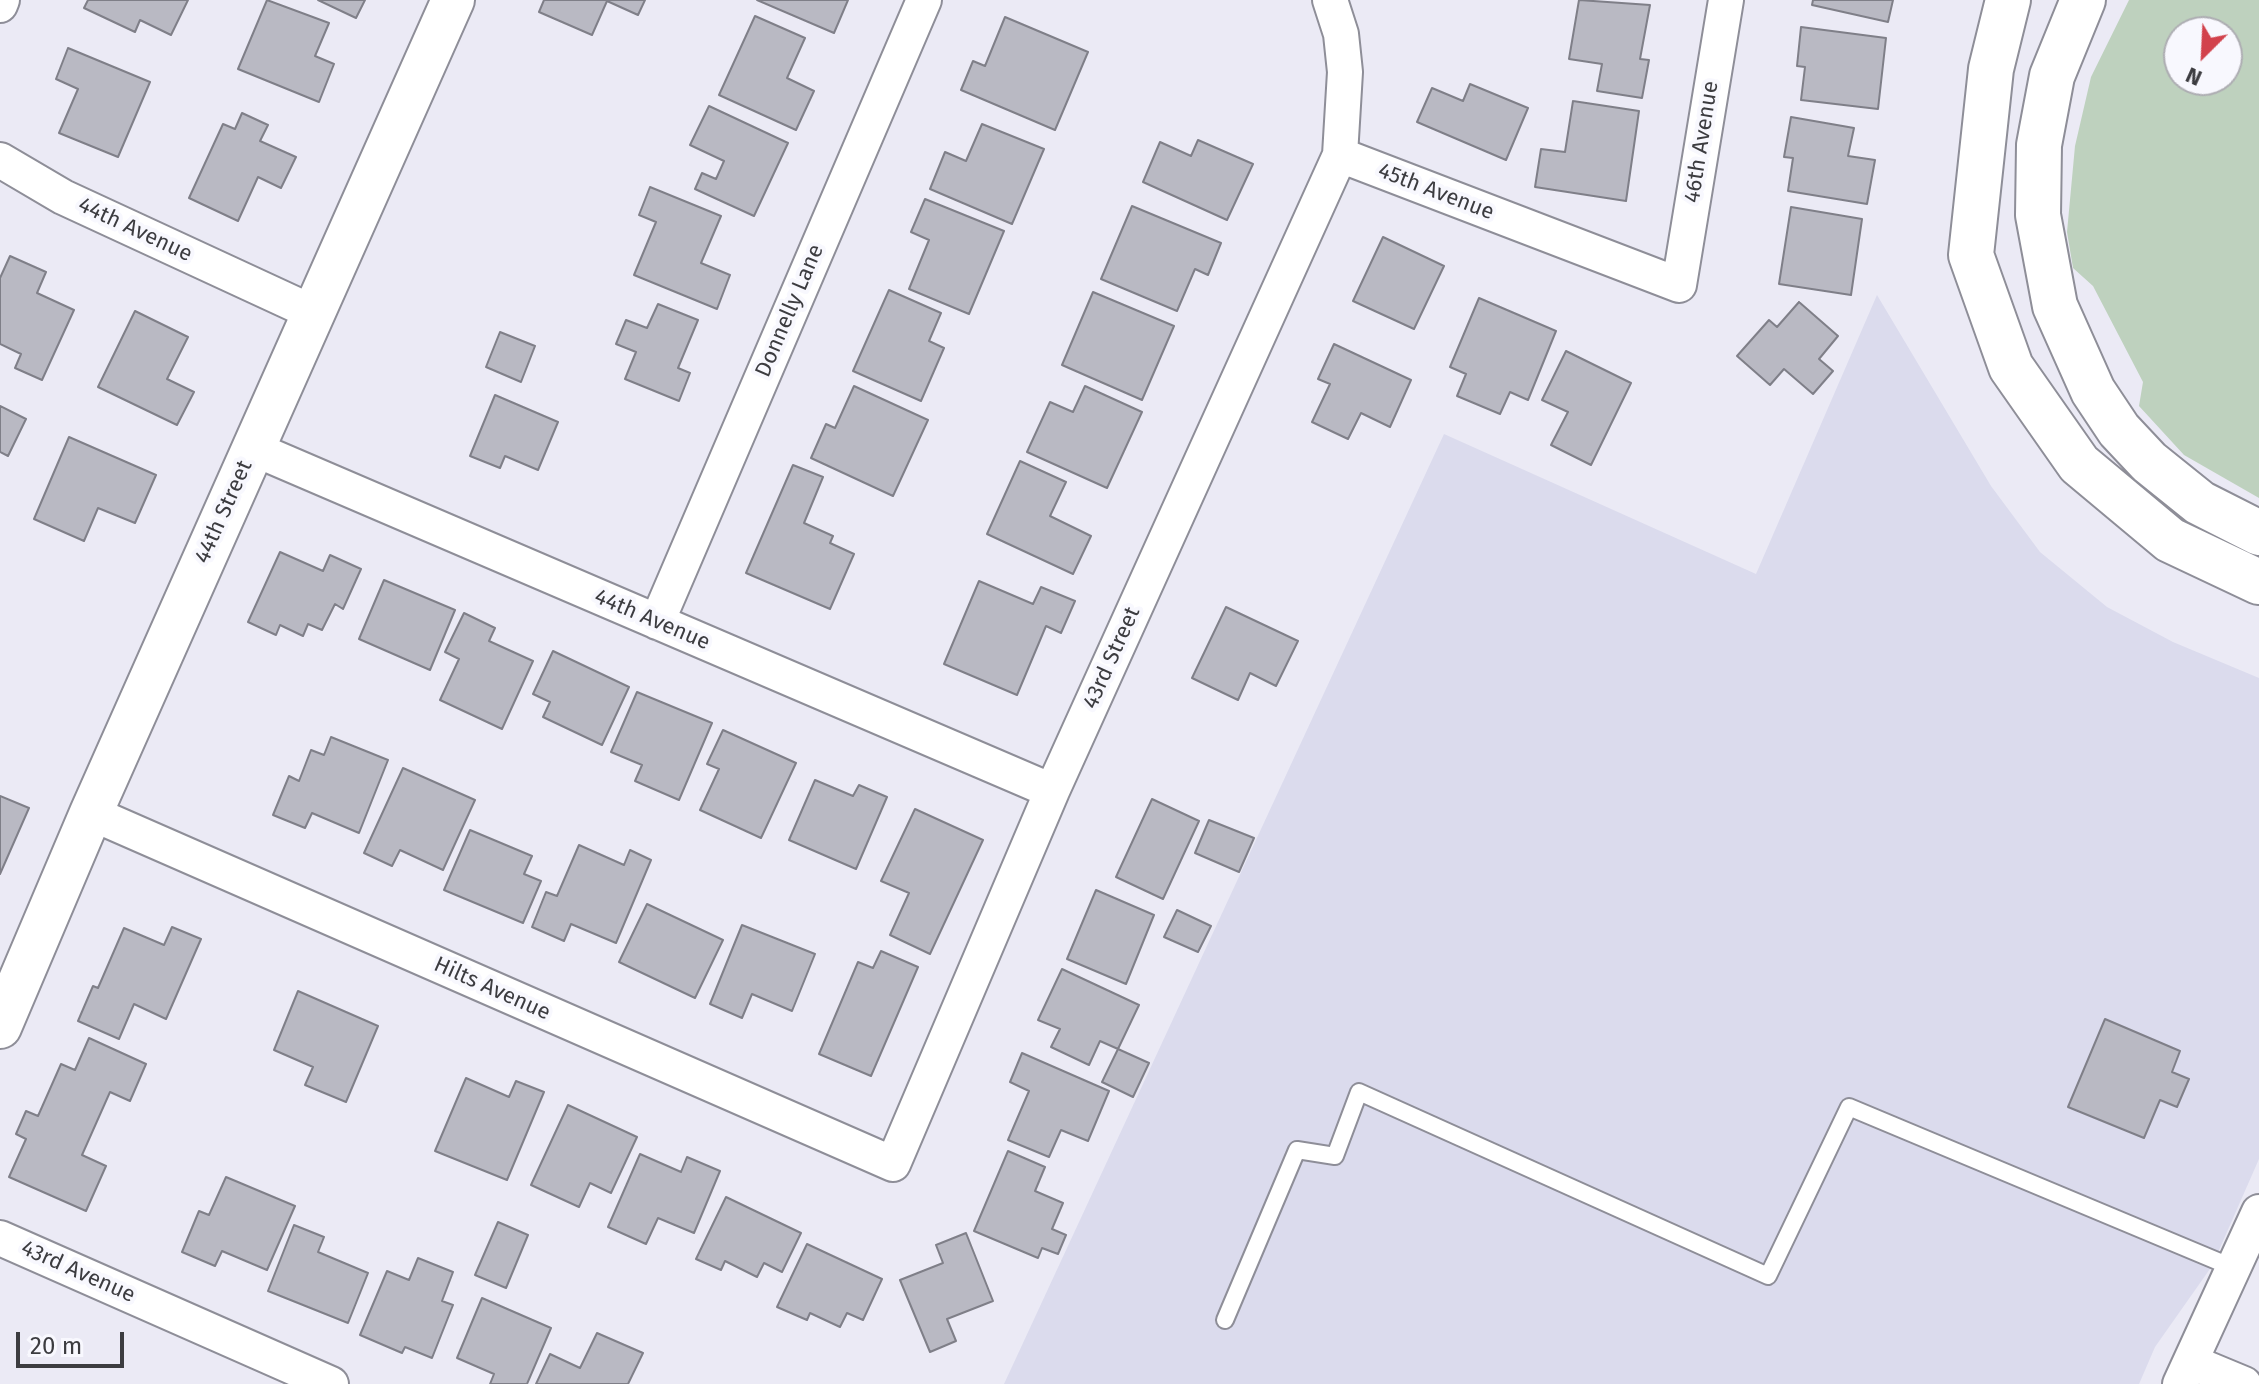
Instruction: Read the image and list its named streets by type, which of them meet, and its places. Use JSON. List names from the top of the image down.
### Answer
{
  "streets": {
    "street": [
      "46th Avenue",
      "45th Avenue",
      "44th Avenue",
      "Donnelly Lane",
      "44th Street",
      "43rd Street",
      "Hilts Avenue",
      "43rd Avenue"
    ]
  },
  "crossings": [
    ["46th Avenue", "45th Avenue"],
    ["45th Avenue", "43rd Street"],
    ["44th Avenue", "Donnelly Lane"],
    ["44th Avenue", "44th Street"],
    ["44th Avenue", "43rd Street"],
    ["44th Street", "Hilts Avenue"],
    ["43rd Street", "Hilts Avenue"]
  ],
  "scale_bar": "20 m",
  "north": "bottom left"
}
